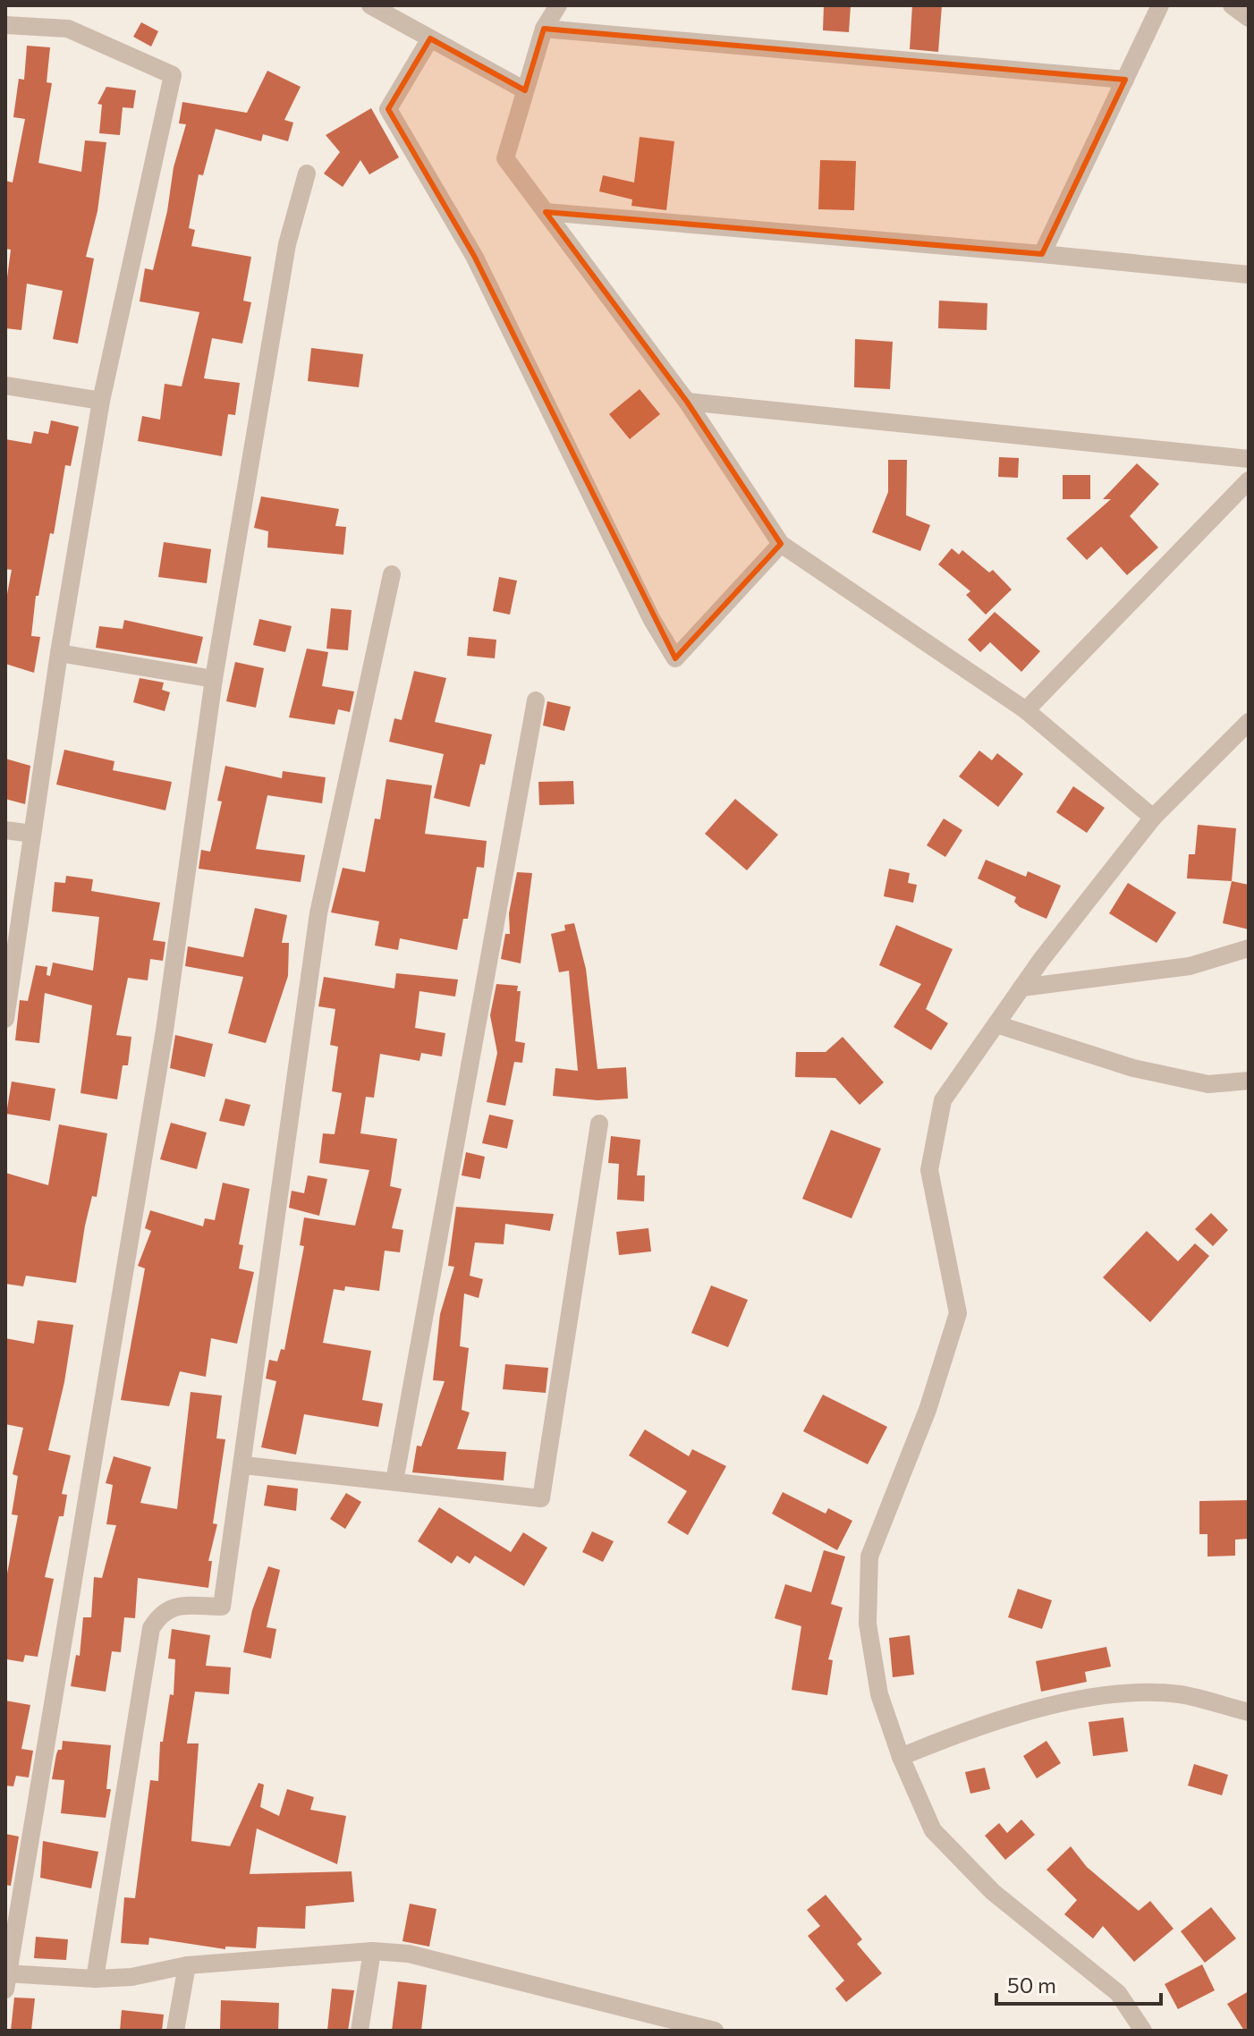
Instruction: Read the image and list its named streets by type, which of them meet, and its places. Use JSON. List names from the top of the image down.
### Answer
{
  "scale_bar": "50 m"
}
